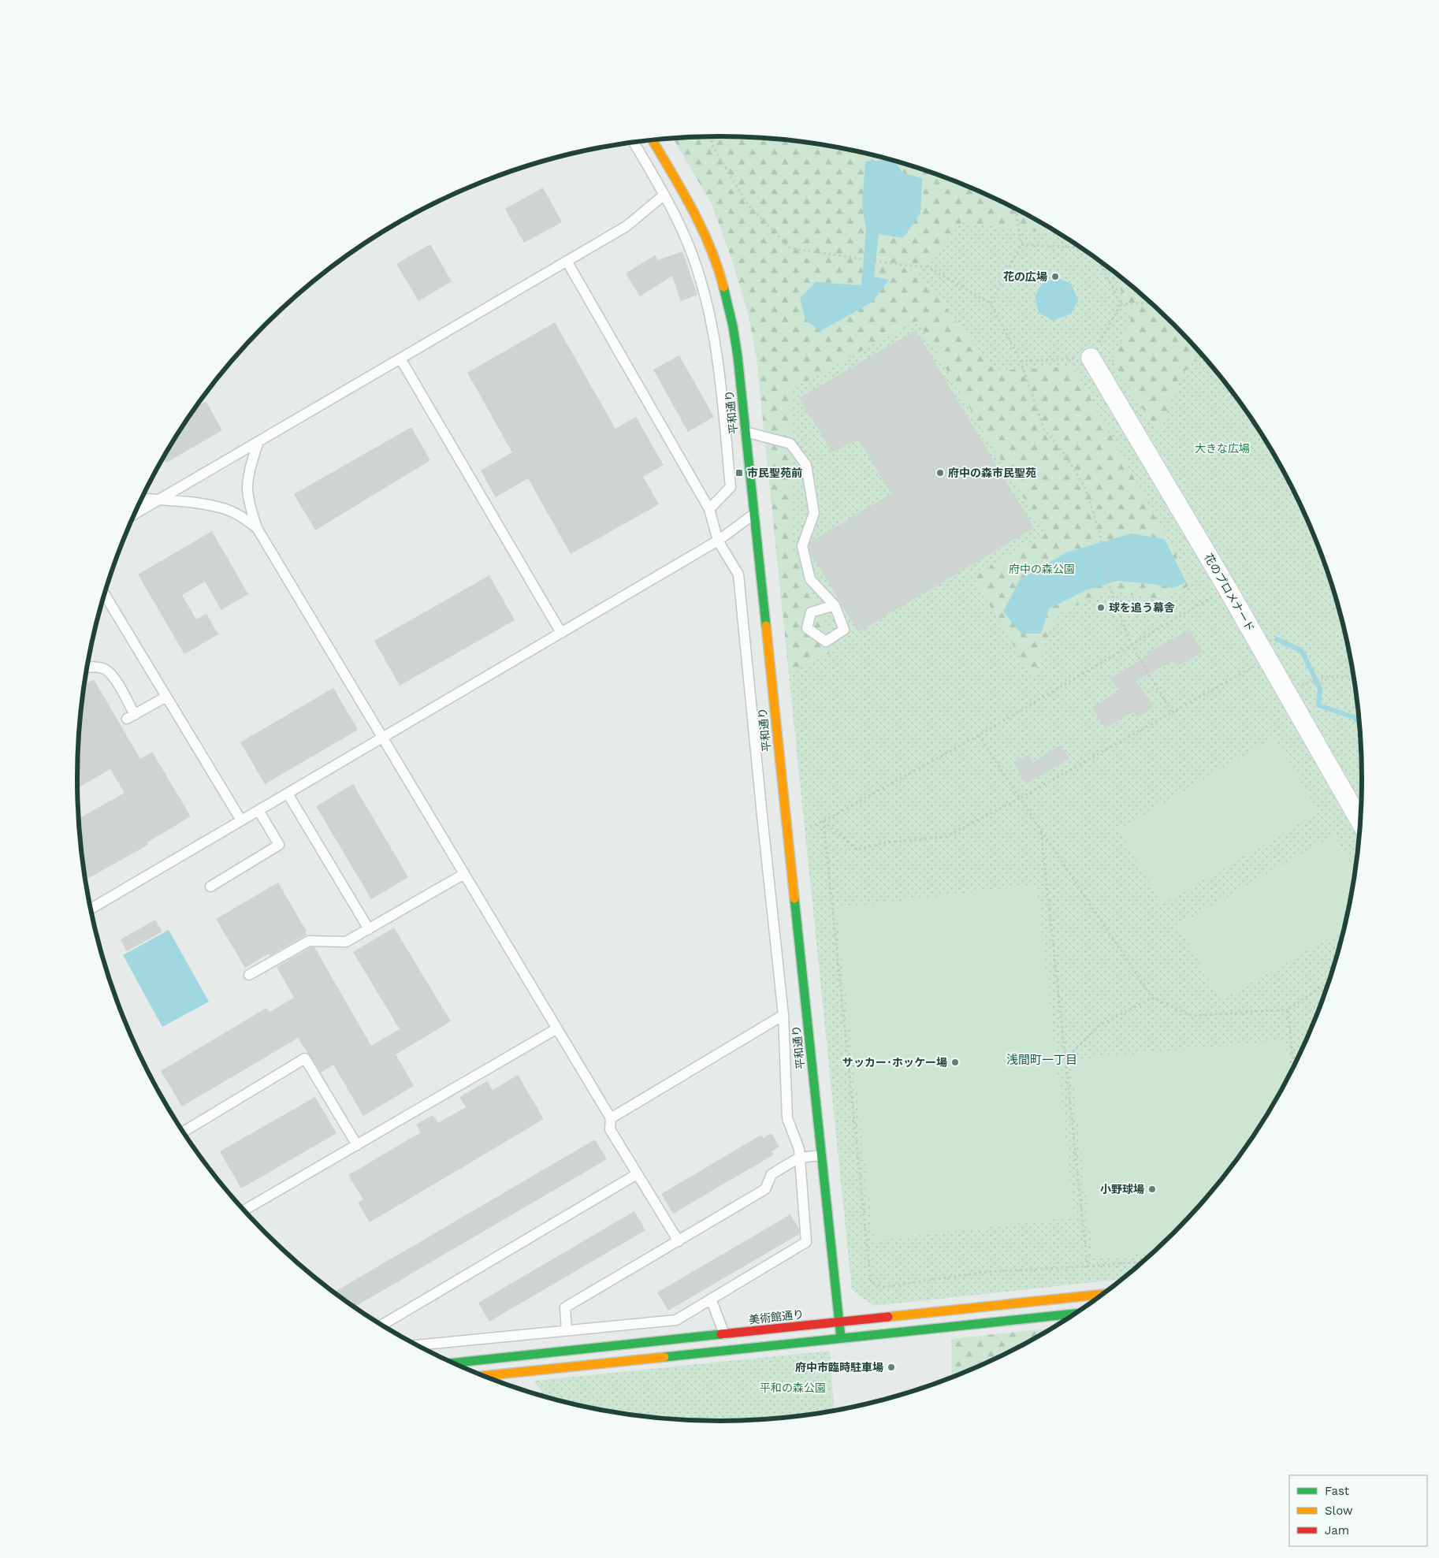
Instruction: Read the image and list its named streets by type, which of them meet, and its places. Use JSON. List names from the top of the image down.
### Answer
{
  "streets": {
    "street": ["平和通り", "花のプロメナード", "美術館通り"]
  },
  "crossings": [
    ["平和通り", "美術館通り"]
  ],
  "districts": ["浅間町一丁目"],
  "parks": ["大きな広場", "府中の森公園", "平和の森公園"],
  "places": {
    "other": [
      "花の広場",
      "府中の森市民聖苑",
      "球を追う幕舎",
      "サッカー･ホッケー場",
      "小野球場",
      "府中市臨時駐車場"
    ],
    "transit": ["市民聖苑前"]
  },
  "legend": ["Fast", "Slow", "Jam"]
}
